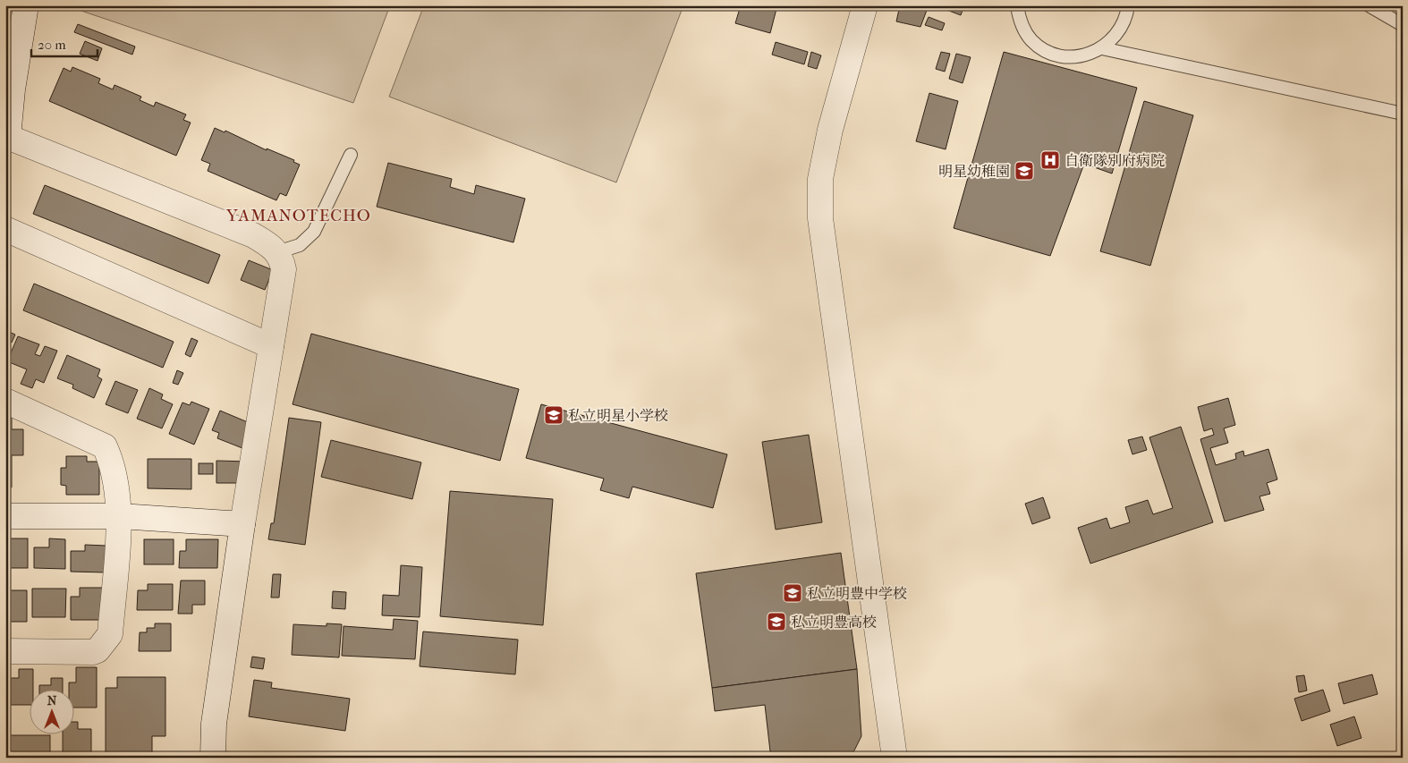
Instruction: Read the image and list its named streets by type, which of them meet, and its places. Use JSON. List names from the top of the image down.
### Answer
{
  "districts": ["YAMANOTECHO"],
  "places": {
    "hospital": ["自衛隊別府病院"],
    "school or university": [
      "明星幼稚園",
      "私立明星小学校",
      "私立明豊中学校",
      "私立明豊高校"
    ]
  },
  "scale_bar": "20 m",
  "north": "top"
}
